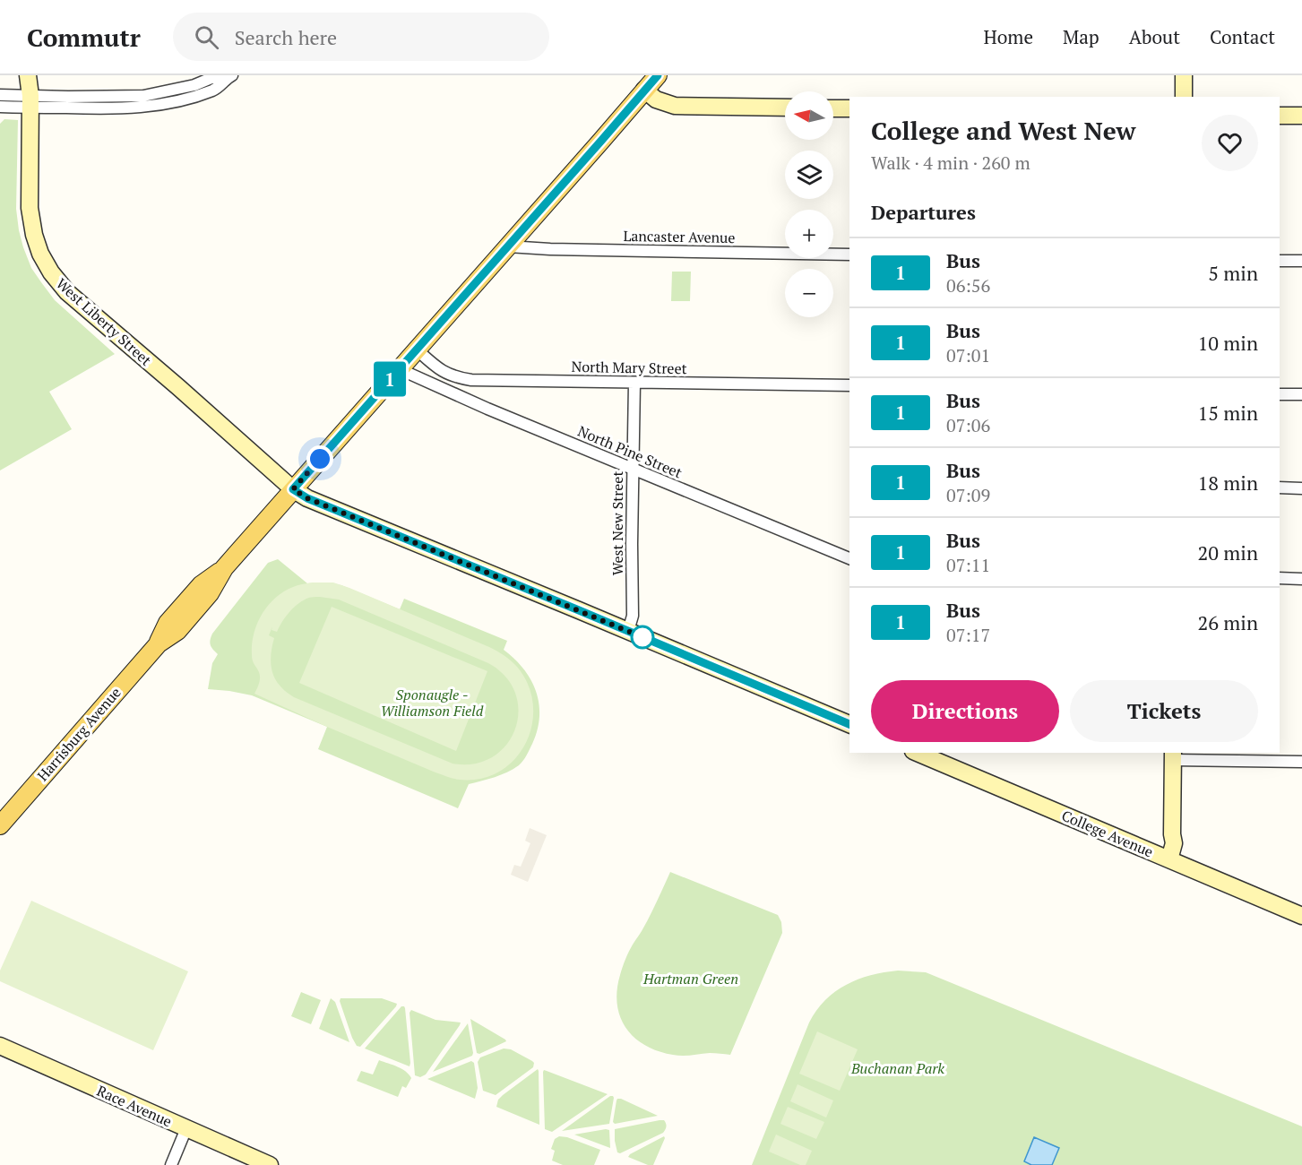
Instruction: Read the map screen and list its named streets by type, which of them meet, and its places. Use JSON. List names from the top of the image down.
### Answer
{
  "streets": {
    "main road": [
      "West Liberty Street",
      "Harrisburg Avenue",
      "College Avenue",
      "Race Avenue"
    ],
    "street": [
      "Lancaster Avenue",
      "North Mary Street",
      "North Pine Street",
      "West New Street"
    ]
  },
  "crossings": [
    ["Lancaster Avenue", "Harrisburg Avenue"],
    ["West Liberty Street", "Harrisburg Avenue"],
    ["North Mary Street", "West New Street"],
    ["North Mary Street", "Harrisburg Avenue"],
    ["North Pine Street", "West New Street"],
    ["North Pine Street", "Harrisburg Avenue"]
  ],
  "parks": ["Sponaugle - Williamson Field", "Hartman Green", "Buchanan Park"],
  "lines": ["bus line 1"],
  "north": "left",
  "page": {
    "header": "Commutr",
    "search": "Search here",
    "nav": [
      "Home",
      "Map",
      "About",
      "Contact"
    ],
    "on_map": "1",
    "map_buttons": ["+", "−"],
    "heading": [
      ["College and West New", "Walk · 4 min · 260 m"],
      "Departures"
    ],
    "list": [
      {
        "mark": "1",
        "name": "Bus",
        "note": "06:56",
        "value": "5 min"
      },
      {
        "mark": "1",
        "name": "Bus",
        "note": "07:01",
        "value": "10 min"
      },
      {
        "mark": "1",
        "name": "Bus",
        "note": "07:06",
        "value": "15 min"
      },
      {
        "mark": "1",
        "name": "Bus",
        "note": "07:09",
        "value": "18 min"
      },
      {
        "mark": "1",
        "name": "Bus",
        "note": "07:11",
        "value": "20 min"
      },
      {
        "mark": "1",
        "name": "Bus",
        "note": "07:17",
        "value": "26 min"
      }
    ],
    "buttons": ["Directions", "Tickets"]
  }
}
